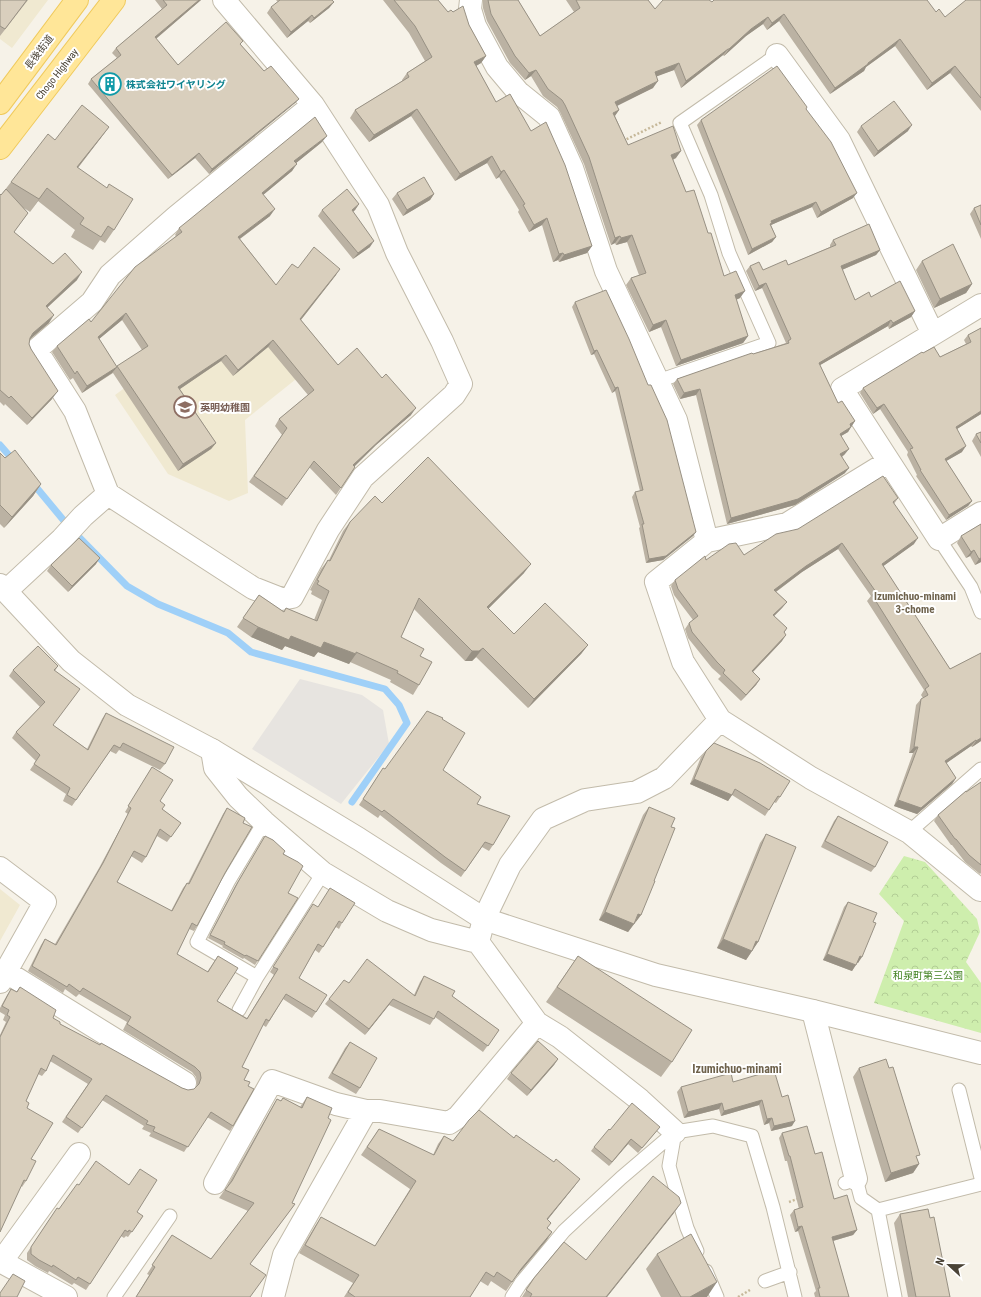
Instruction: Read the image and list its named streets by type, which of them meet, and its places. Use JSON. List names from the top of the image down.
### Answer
{
  "streets": {
    "main road": ["長後街道", "Chogo Highway"]
  },
  "districts": ["Izumichuo-minami 3-chome", "Izumichuo-minami"],
  "parks": ["和泉町第三公園"],
  "places": {
    "building": ["株式会社ワイヤリング"],
    "school or university": ["英明幼稚園"]
  },
  "north": "left"
}
